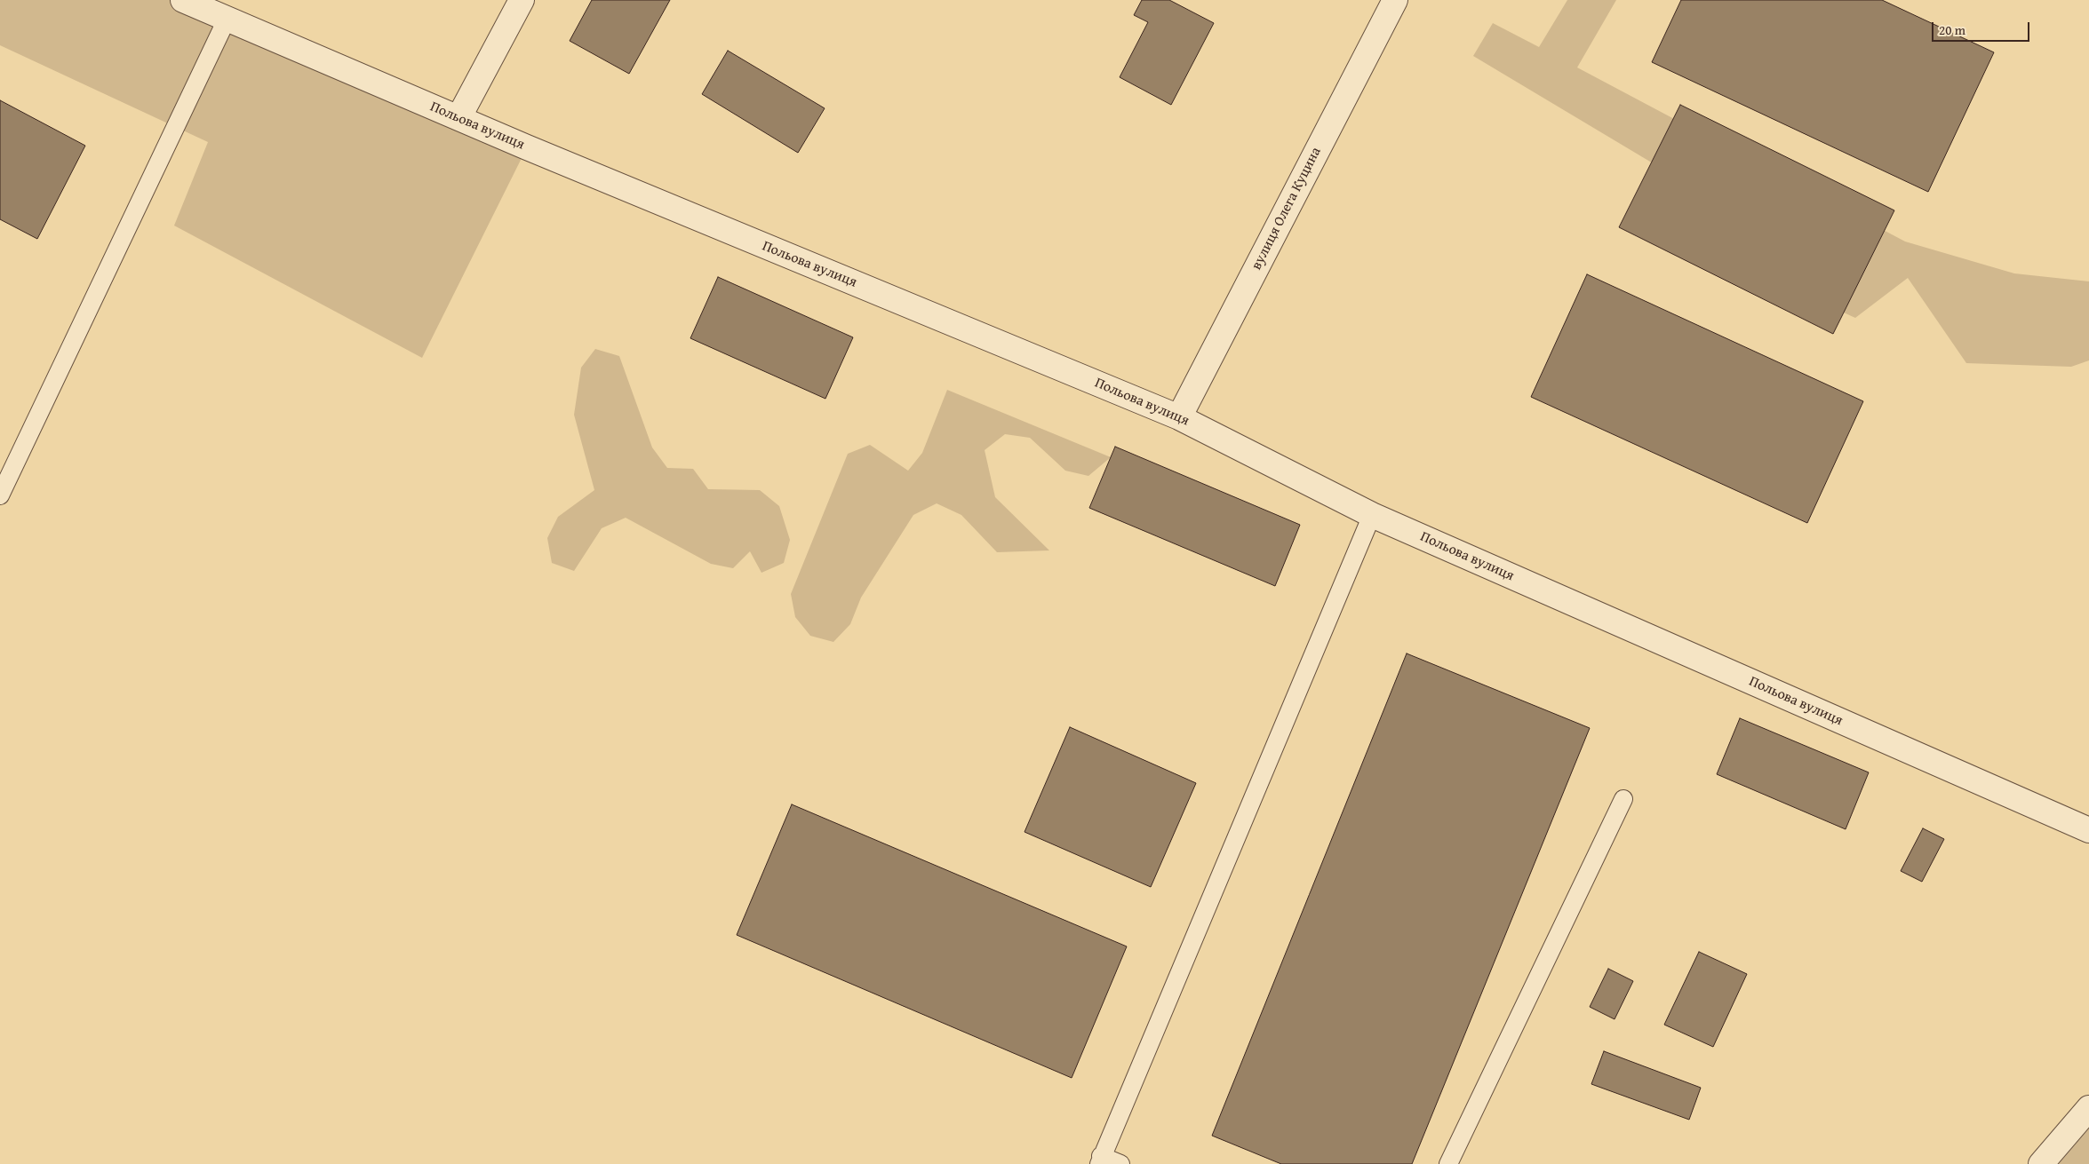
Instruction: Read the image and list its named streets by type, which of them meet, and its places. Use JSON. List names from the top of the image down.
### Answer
{
  "streets": {
    "street": ["Польова вулиця", "вулиця Олега Куцина"]
  },
  "crossings": [
    ["Польова вулиця", "вулиця Олега Куцина"]
  ],
  "scale_bar": "20 m"
}
